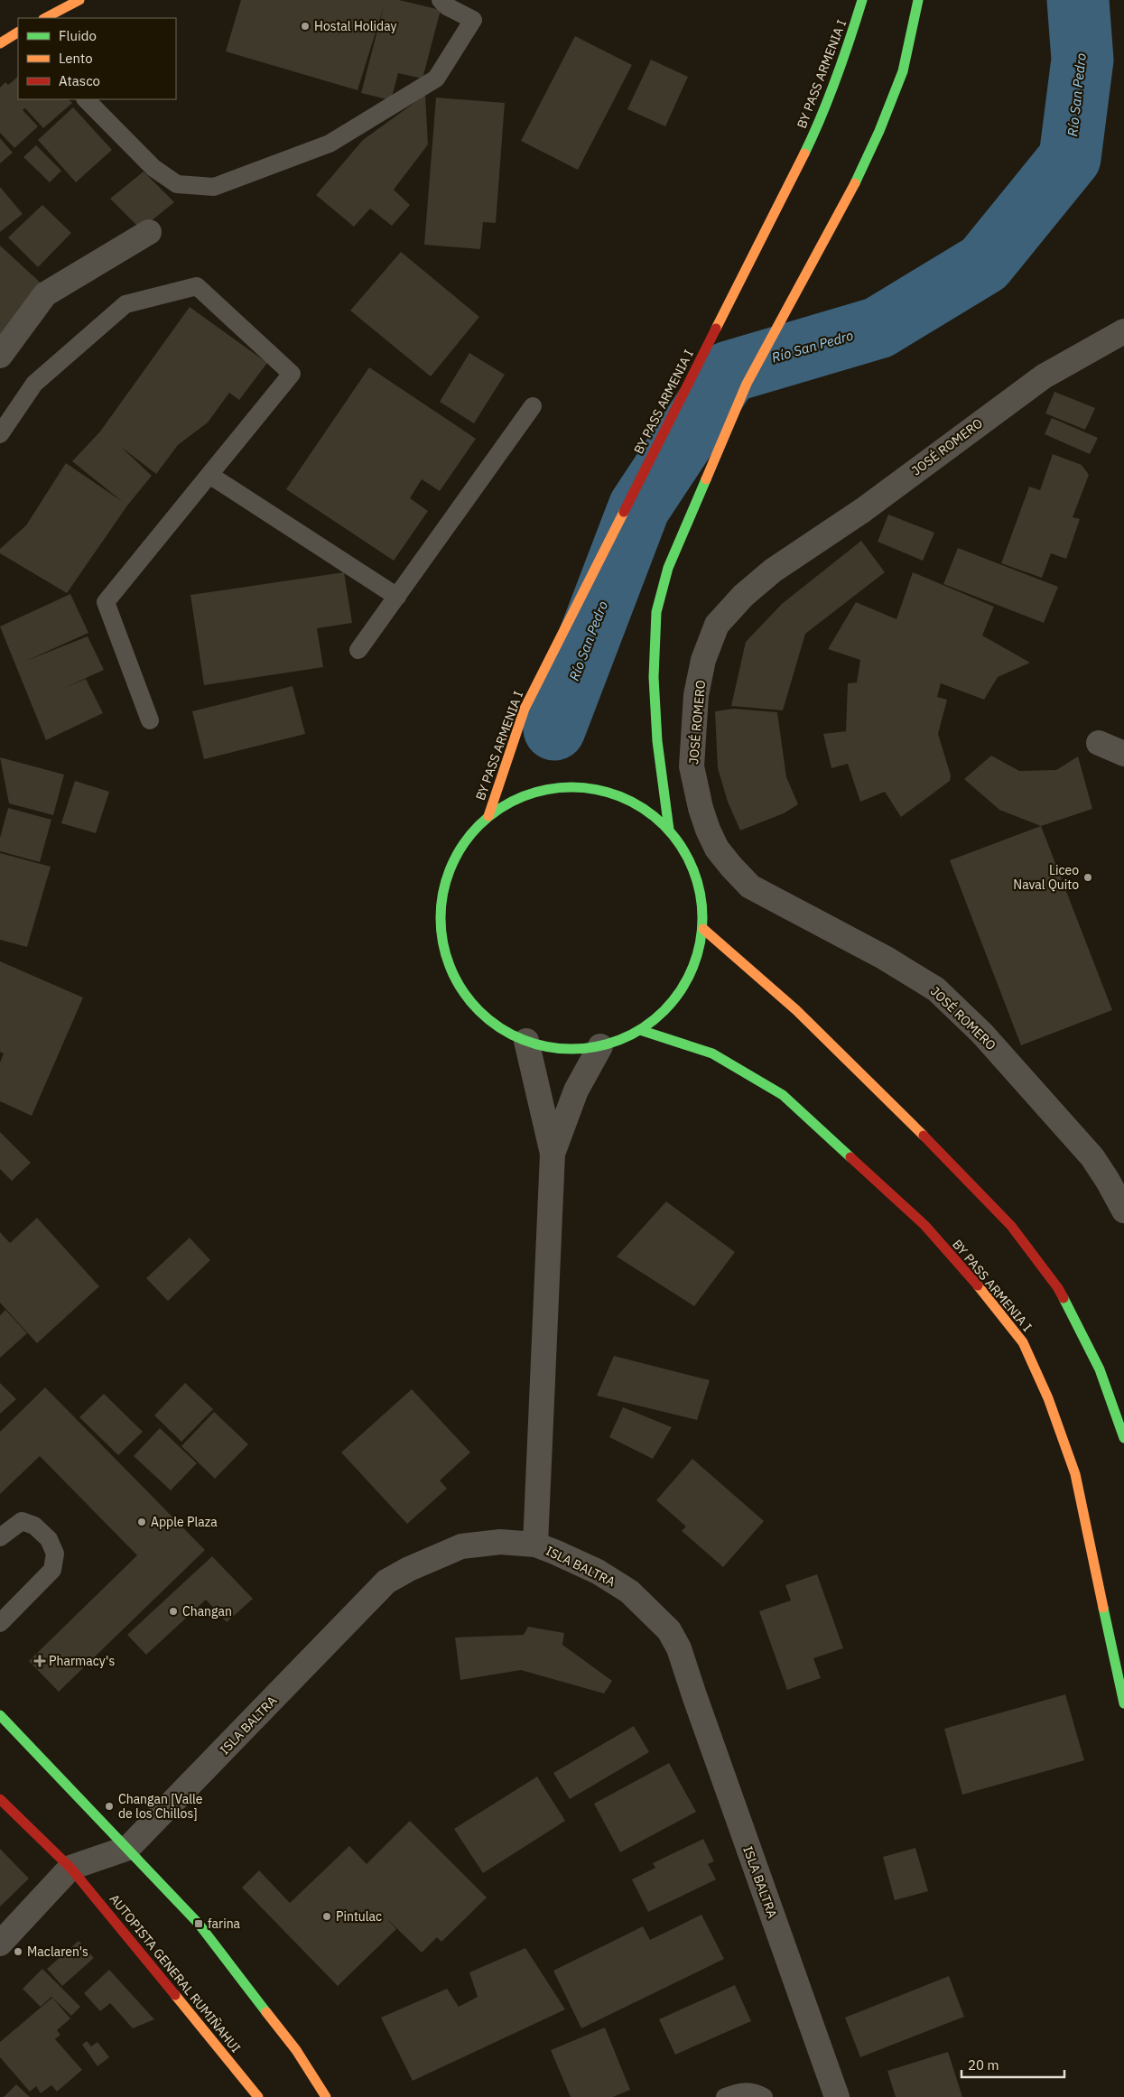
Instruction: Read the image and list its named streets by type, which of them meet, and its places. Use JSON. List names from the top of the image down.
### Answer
{
  "streets": {
    "main road": ["BY PASS ARMENIA I", "AUTOPISTA GENERAL RUMIÑAHUI"],
    "street": ["JOSÉ ROMERO", "ISLA BALTRA"]
  },
  "crossings": [
    ["ISLA BALTRA", "AUTOPISTA GENERAL RUMIÑAHUI"]
  ],
  "water": ["Río San Pedro"],
  "places": {
    "other": [
      "Hostal Holiday",
      "Liceo Naval Quito",
      "Apple Plaza",
      "Changan",
      "Changan [Valle de los Chillos]",
      "Pintulac",
      "Maclaren's"
    ],
    "health": ["Pharmacy's"],
    "transit": ["farina"]
  },
  "legend": ["Fluido", "Lento", "Atasco"],
  "scale_bar": "20 m"
}
